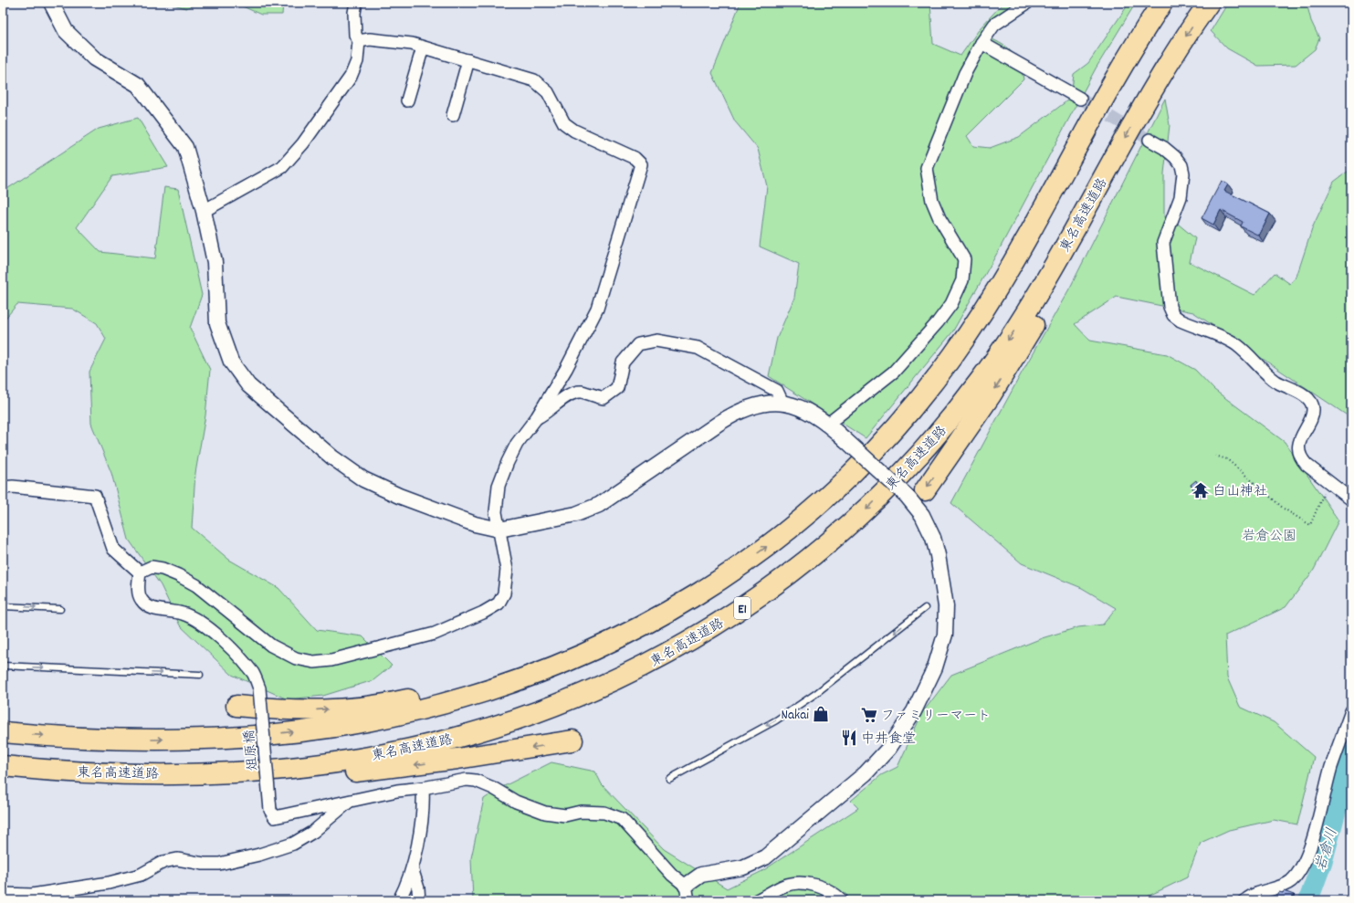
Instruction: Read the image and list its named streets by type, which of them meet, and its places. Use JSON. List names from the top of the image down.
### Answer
{
  "streets": {
    "highway": ["東名高速道路", "E1"],
    "street": ["俎原橋"]
  },
  "water": ["岩倉川"],
  "parks": ["岩倉公園"],
  "places": {
    "temple": ["白山神社"],
    "shop": ["Nakai"],
    "supermarket": ["ファミリーマート"],
    "restaurant": ["中井食堂"]
  }
}
